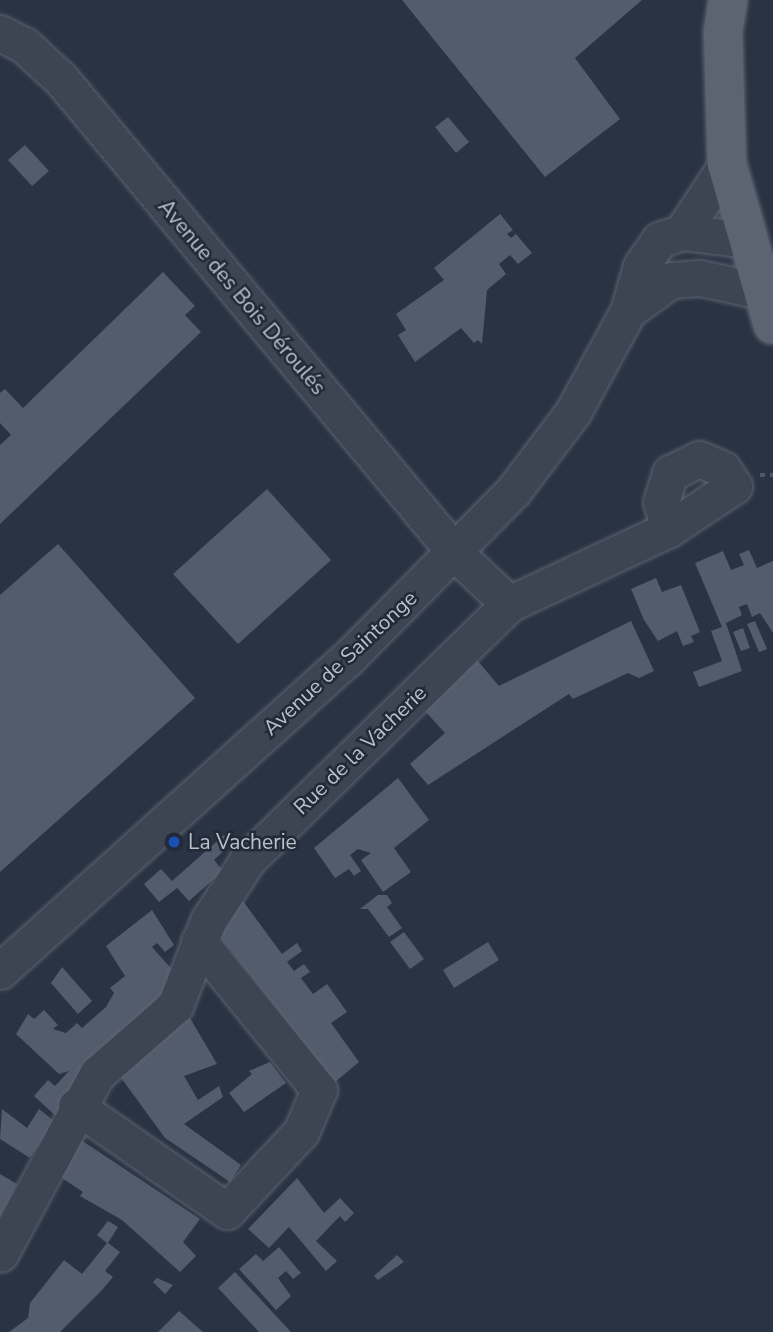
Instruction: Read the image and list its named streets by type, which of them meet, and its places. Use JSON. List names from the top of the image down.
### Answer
{
  "streets": {
    "street": ["Avenue des Bois Déroulés", "Avenue de Saintonge", "Rue de la Vacherie"]
  },
  "crossings": [
    ["Avenue des Bois Déroulés", "Avenue de Saintonge"]
  ],
  "places": ["La Vacherie"]
}
